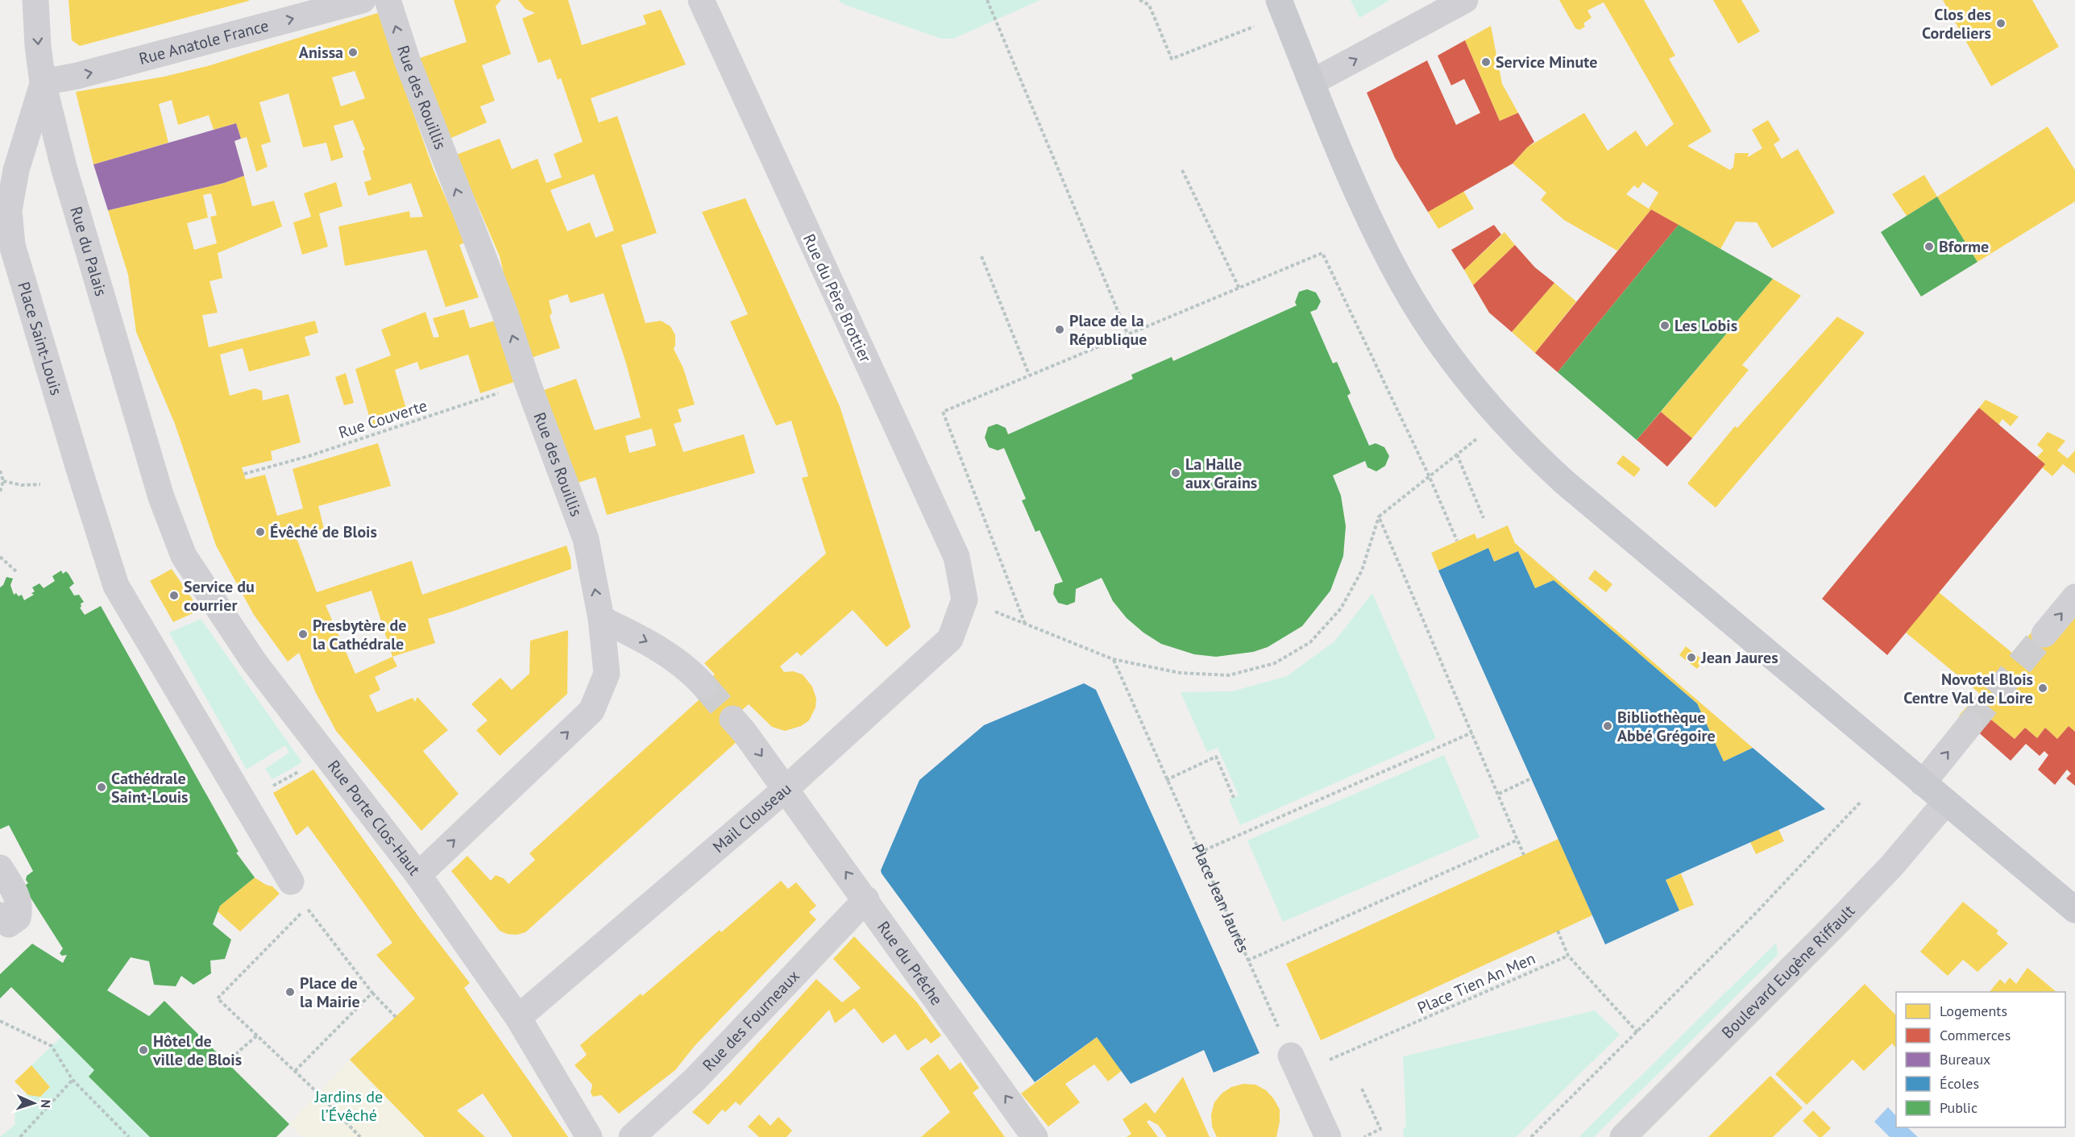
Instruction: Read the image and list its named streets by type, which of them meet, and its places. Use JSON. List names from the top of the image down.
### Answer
{
  "streets": {
    "street": [
      "Rue Anatole France",
      "Rue des Rouillis",
      "Rue du Palais",
      "Rue du Père Brottier",
      "Place Saint-Louis",
      "Mail Clouseau",
      "Rue Porte Clos-Haut",
      "Rue du Prêche",
      "Boulevard Eugène Riffault",
      "Rue des Fourneaux"
    ],
    "path": ["Rue Couverte", "Place Jean Jaurès", "Place Tien An Men"]
  },
  "crossings": [
    ["Rue Anatole France", "Rue du Palais"],
    ["Rue Anatole France", "Place Saint-Louis"],
    ["Rue des Rouillis", "Rue Couverte"],
    ["Rue des Rouillis", "Rue Porte Clos-Haut"],
    ["Rue du Palais", "Place Saint-Louis"],
    ["Rue du Palais", "Rue Porte Clos-Haut"],
    ["Rue du Père Brottier", "Mail Clouseau"],
    ["Mail Clouseau", "Rue Porte Clos-Haut"],
    ["Mail Clouseau", "Rue du Prêche"],
    ["Place Jean Jaurès", "Place Tien An Men"],
    ["Rue du Prêche", "Rue des Fourneaux"]
  ],
  "one_way": ["Rue Anatole France", "Rue des Rouillis"],
  "parks": ["Jardins de l’Évêché"],
  "places": [
    "Clos des Cordeliers",
    "Anissa",
    "Service Minute",
    "Bforme",
    "Les Lobis",
    "Place de la République",
    "La Halle aux Grains",
    "Évêché de Blois",
    "Service du courrier",
    "Presbytère de la Cathédrale",
    "Jean Jaures",
    "Novotel Blois Centre Val de Loire",
    "Bibliothèque Abbé Grégoire",
    "Cathédrale Saint-Louis",
    "Place de la Mairie",
    "Hôtel de ville de Blois"
  ],
  "legend": [
    "Logements",
    "Commerces",
    "Bureaux",
    "Écoles",
    "Public"
  ],
  "north": "right"
}
